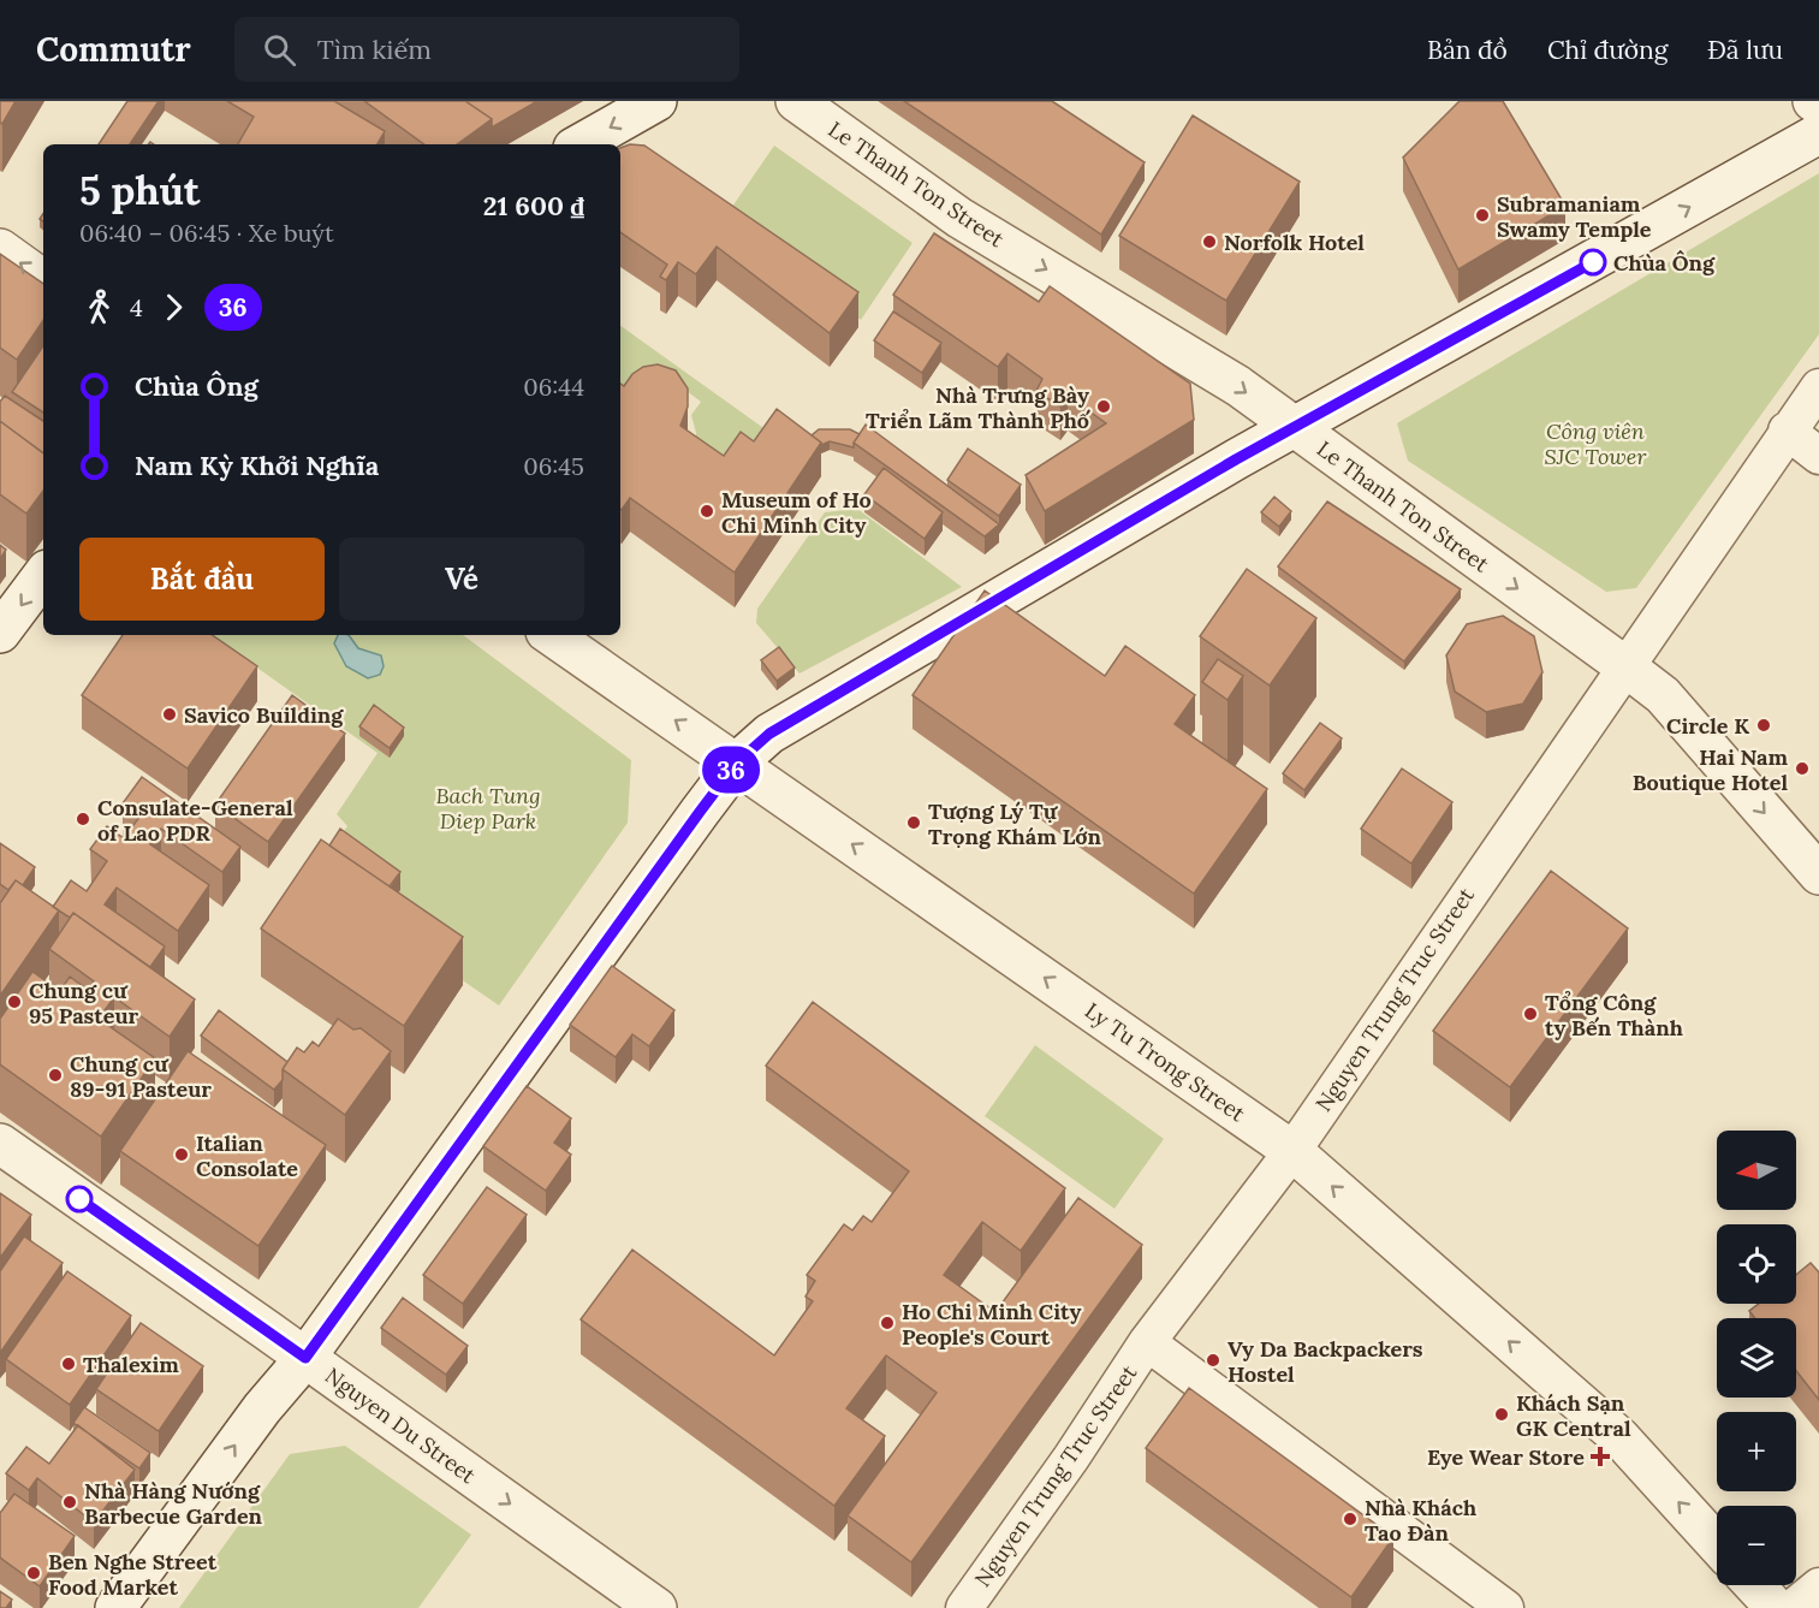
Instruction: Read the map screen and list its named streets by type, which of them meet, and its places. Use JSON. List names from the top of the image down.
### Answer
{
  "streets": {
    "street": [
      "Le Thanh Ton Street",
      "Nguyen Trung Truc Street",
      "Ly Tu Trong Street",
      "Nguyen Du Street"
    ]
  },
  "crossings": [
    ["Le Thanh Ton Street", "Nguyen Trung Truc Street"],
    ["Nguyen Trung Truc Street", "Ly Tu Trong Street"]
  ],
  "one_way": ["Le Thanh Ton Street", "Nguyen Du Street"],
  "parks": ["Công viên SJC Tower", "Bach Tung Diep Park"],
  "places": {
    "other": [
      "Subramaniam Swamy Temple",
      "Norfolk Hotel",
      "Chùa Ông",
      "Nhà Trưng Bày Triển Lãm Thành Phố",
      "Museum of Ho Chi Minh City",
      "Savico Building",
      "Circle K",
      "Hai Nam Boutique Hotel",
      "Consulate-General of Lao PDR",
      "Tượng Lý Tự Trọng Khám Lớn",
      "Chung cư 95 Pasteur",
      "Tổng Công ty Bến Thành",
      "Chung cư 89-91 Pasteur",
      "Italian Consolate",
      "Ho Chi Minh City People's Court",
      "Vy Da Backpackers Hostel",
      "Thalexim",
      "Khách Sạn GK Central",
      "Nhà Hàng Nướng Barbecue Garden",
      "Nhà Khách Tao Đàn",
      "Ben Nghe Street Food Market"
    ],
    "health": ["Eye Wear Store"]
  },
  "lines": ["bus line 36"],
  "north": "left",
  "page": {
    "header": "Commutr",
    "search": "Tìm kiếm",
    "nav": ["Bản đồ", "Chỉ đường", "Đã lưu"],
    "on_map": "36",
    "heading": ["5 phút", "06:40 – 06:45 · Xe buýt", "21 600 ₫"],
    "legs": ["4", "36"],
    "list": [
      {
        "name": "Chùa Ông",
        "value": "06:44"
      },
      {
        "name": "Nam Kỳ Khởi Nghĩa",
        "value": "06:45"
      }
    ],
    "buttons": ["Bắt đầu", "Vé"],
    "map_buttons": ["+", "−"]
  }
}
